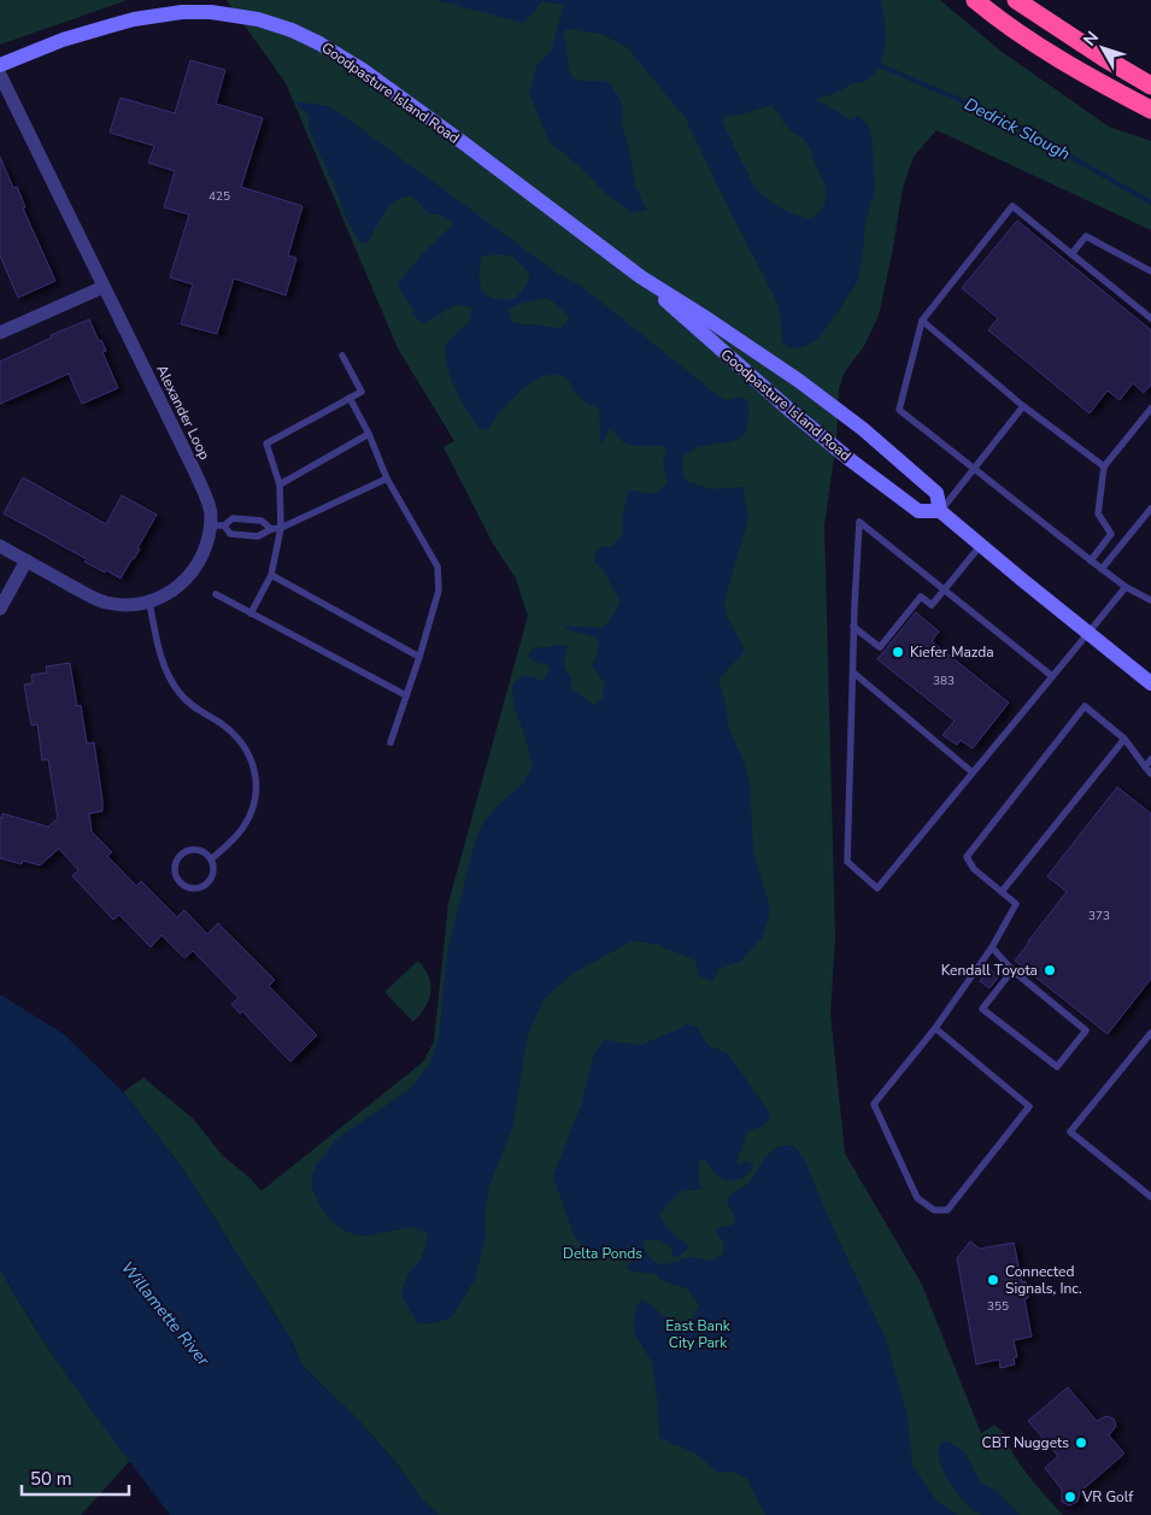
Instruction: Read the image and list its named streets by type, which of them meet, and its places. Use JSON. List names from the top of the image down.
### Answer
{
  "streets": {
    "main road": ["Goodpasture Island Road"],
    "street": ["Alexander Loop"]
  },
  "water": ["Dedrick Slough", "Willamette River"],
  "parks": ["Delta Ponds", "East Bank City Park"],
  "places": [
    "Kiefer Mazda",
    "Kendall Toyota",
    "Connected Signals, Inc.",
    "CBT Nuggets",
    "VR Golf"
  ],
  "house_numbers": [
    "425",
    "383",
    "373",
    "355"
  ],
  "scale_bar": "50 m",
  "north": "top left"
}
